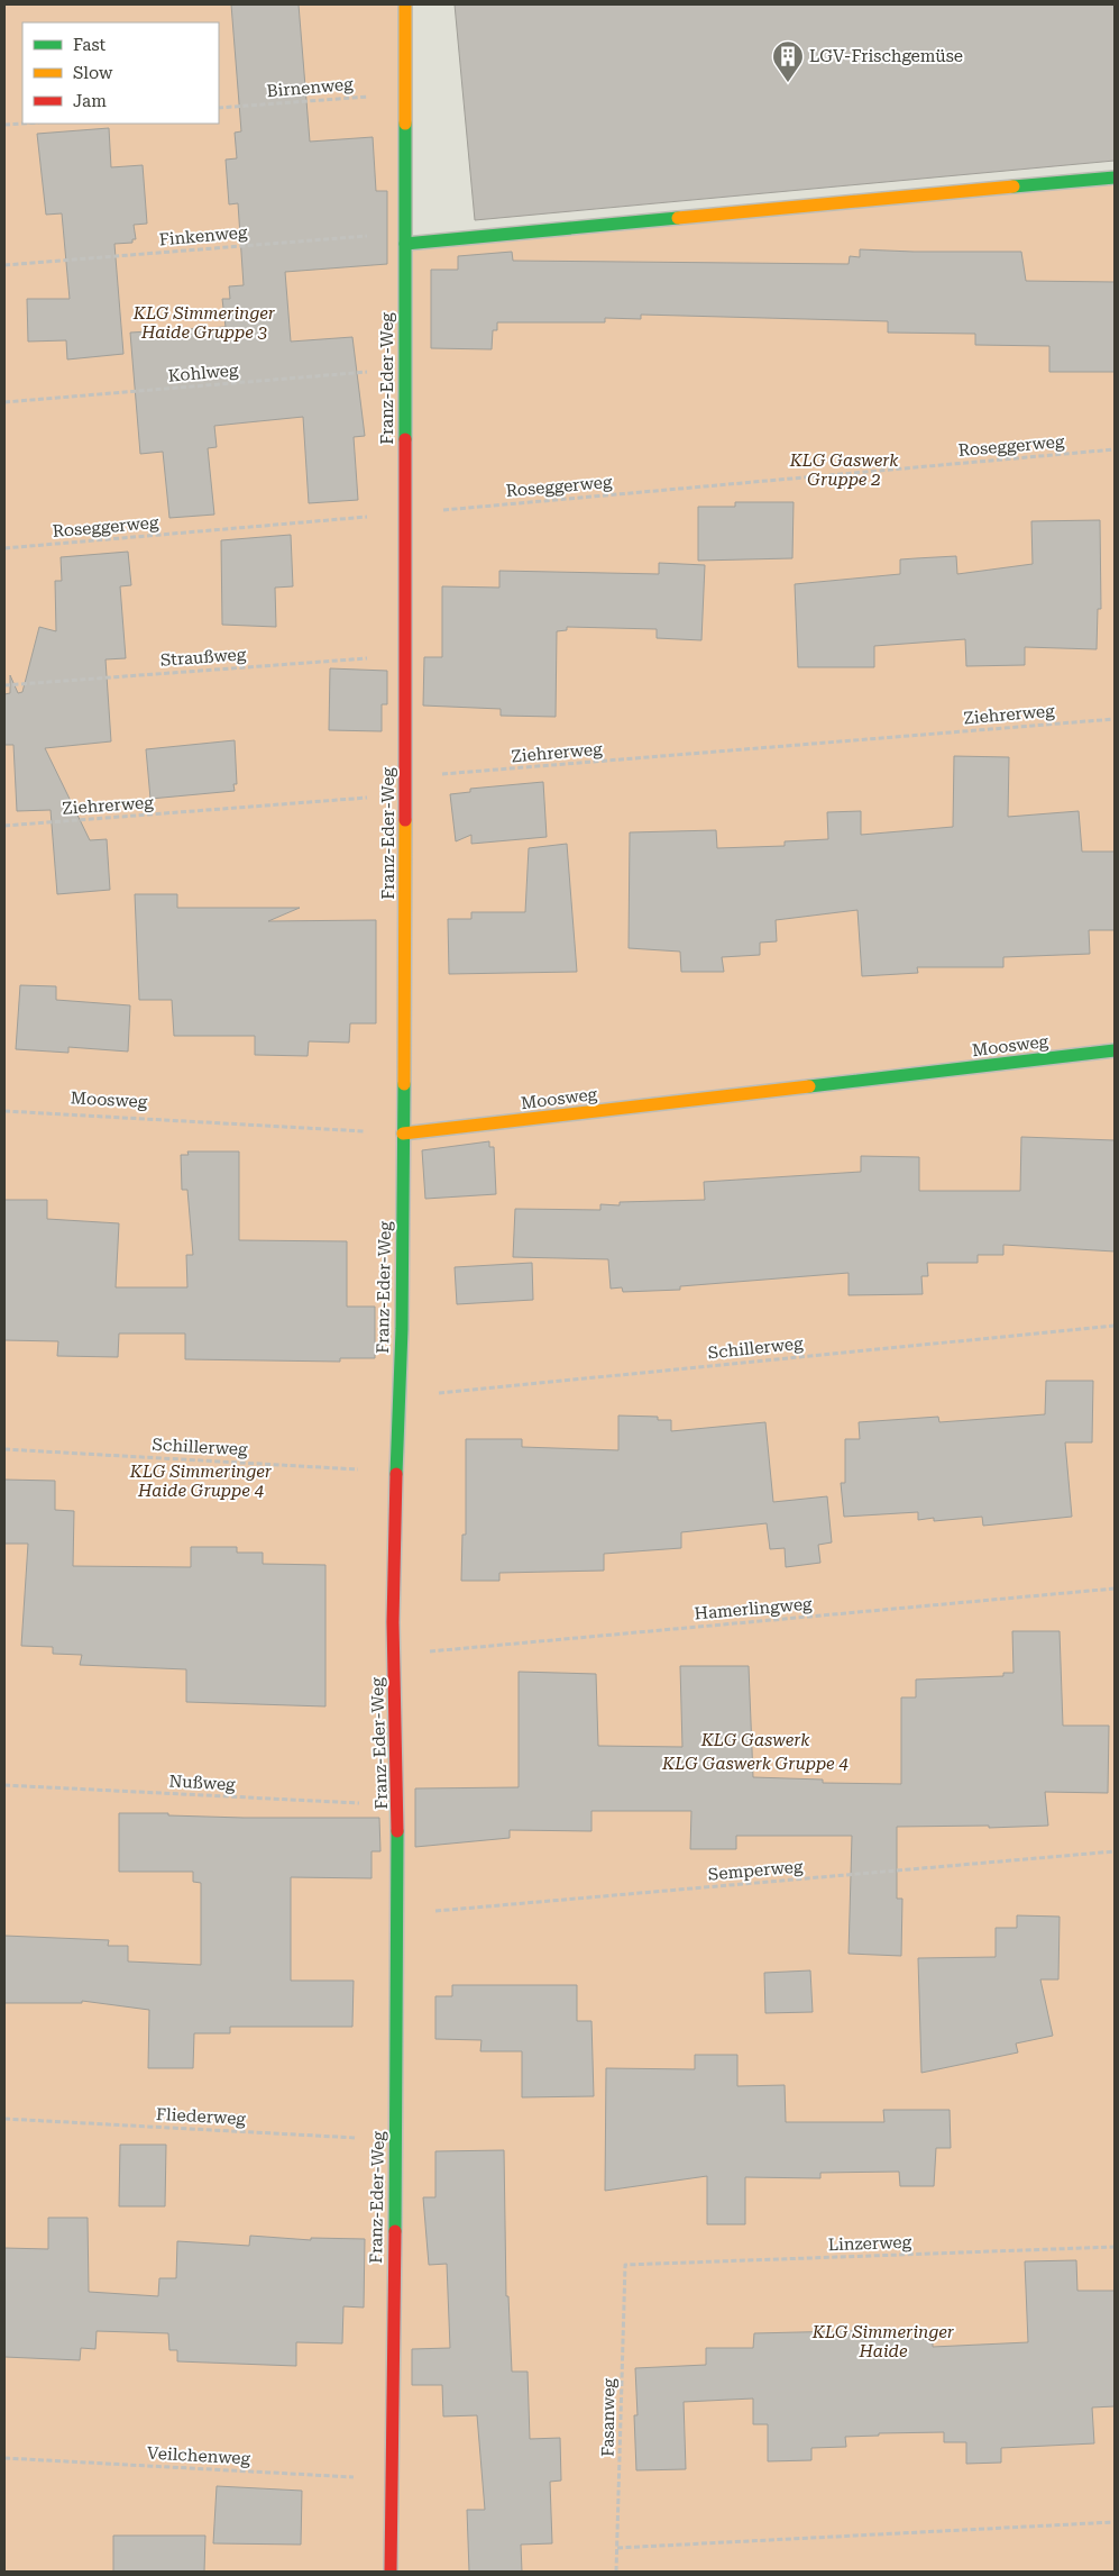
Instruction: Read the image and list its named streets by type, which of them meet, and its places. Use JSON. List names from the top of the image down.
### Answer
{
  "streets": {
    "street": ["Franz-Eder-Weg", "Moosweg"],
    "path": [
      "Birnenweg",
      "Finkenweg",
      "Kohlweg",
      "Roseggerweg",
      "Straußweg",
      "Ziehrerweg",
      "Schillerweg",
      "Hamerlingweg",
      "Nußweg",
      "Semperweg",
      "Fliederweg",
      "Linzerweg",
      "Fasanweg",
      "Veilchenweg"
    ]
  },
  "crossings": [
    ["Birnenweg", "Franz-Eder-Weg"],
    ["Finkenweg", "Franz-Eder-Weg"],
    ["Kohlweg", "Franz-Eder-Weg"],
    ["Franz-Eder-Weg", "Roseggerweg"],
    ["Franz-Eder-Weg", "Straußweg"],
    ["Franz-Eder-Weg", "Ziehrerweg"],
    ["Franz-Eder-Weg", "Moosweg"],
    ["Franz-Eder-Weg", "Schillerweg"],
    ["Franz-Eder-Weg", "Hamerlingweg"],
    ["Franz-Eder-Weg", "Nußweg"],
    ["Franz-Eder-Weg", "Semperweg"],
    ["Franz-Eder-Weg", "Fliederweg"],
    ["Franz-Eder-Weg", "Veilchenweg"],
    ["Linzerweg", "Fasanweg"]
  ],
  "parks": [
    "KLG Simmeringer Haide Gruppe 3",
    "KLG Gaswerk Gruppe 2",
    "KLG Simmeringer Haide Gruppe 4",
    "KLG Gaswerk",
    "KLG Gaswerk Gruppe 4",
    "KLG Simmeringer Haide"
  ],
  "places": {
    "building": ["LGV-Frischgemüse"]
  },
  "legend": ["Fast", "Slow", "Jam"]
}
